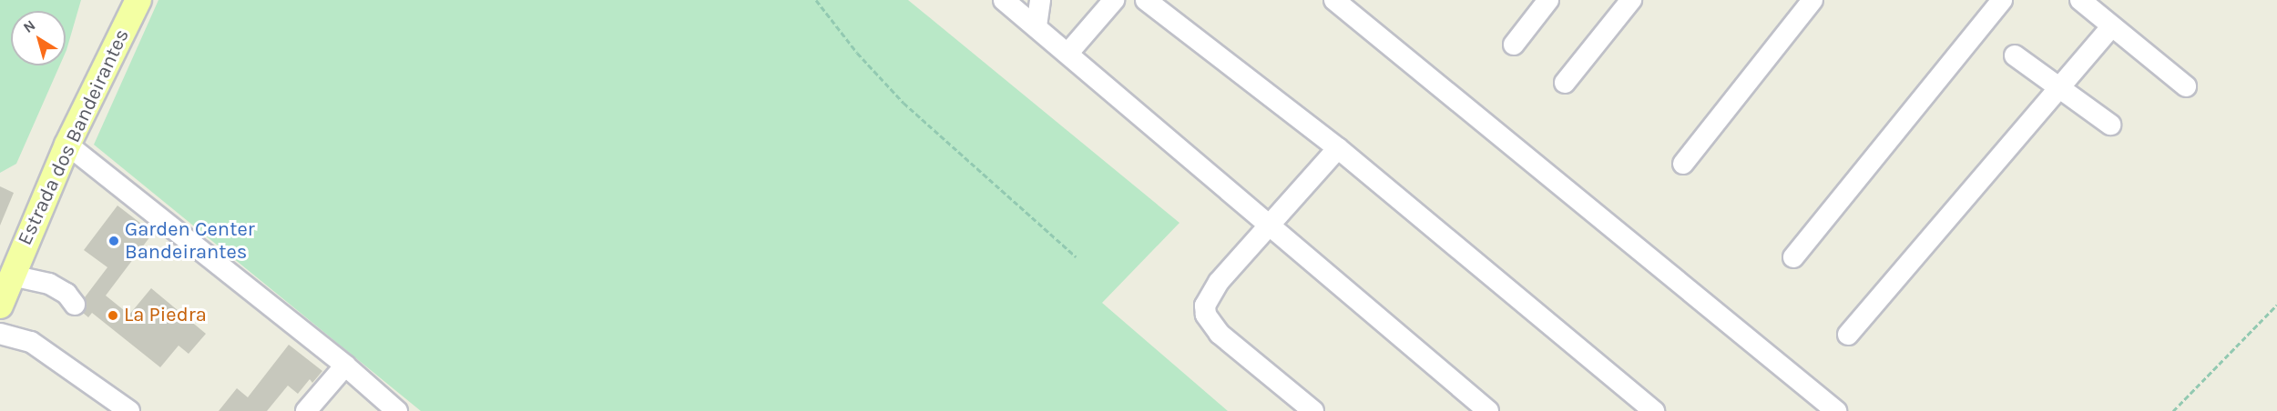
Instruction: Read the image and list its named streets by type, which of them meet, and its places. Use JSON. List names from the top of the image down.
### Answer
{
  "streets": {
    "main road": ["Estrada dos Bandeirantes"]
  },
  "places": ["Garden Center Bandeirantes", "La Piedra"],
  "north": "top left"
}
